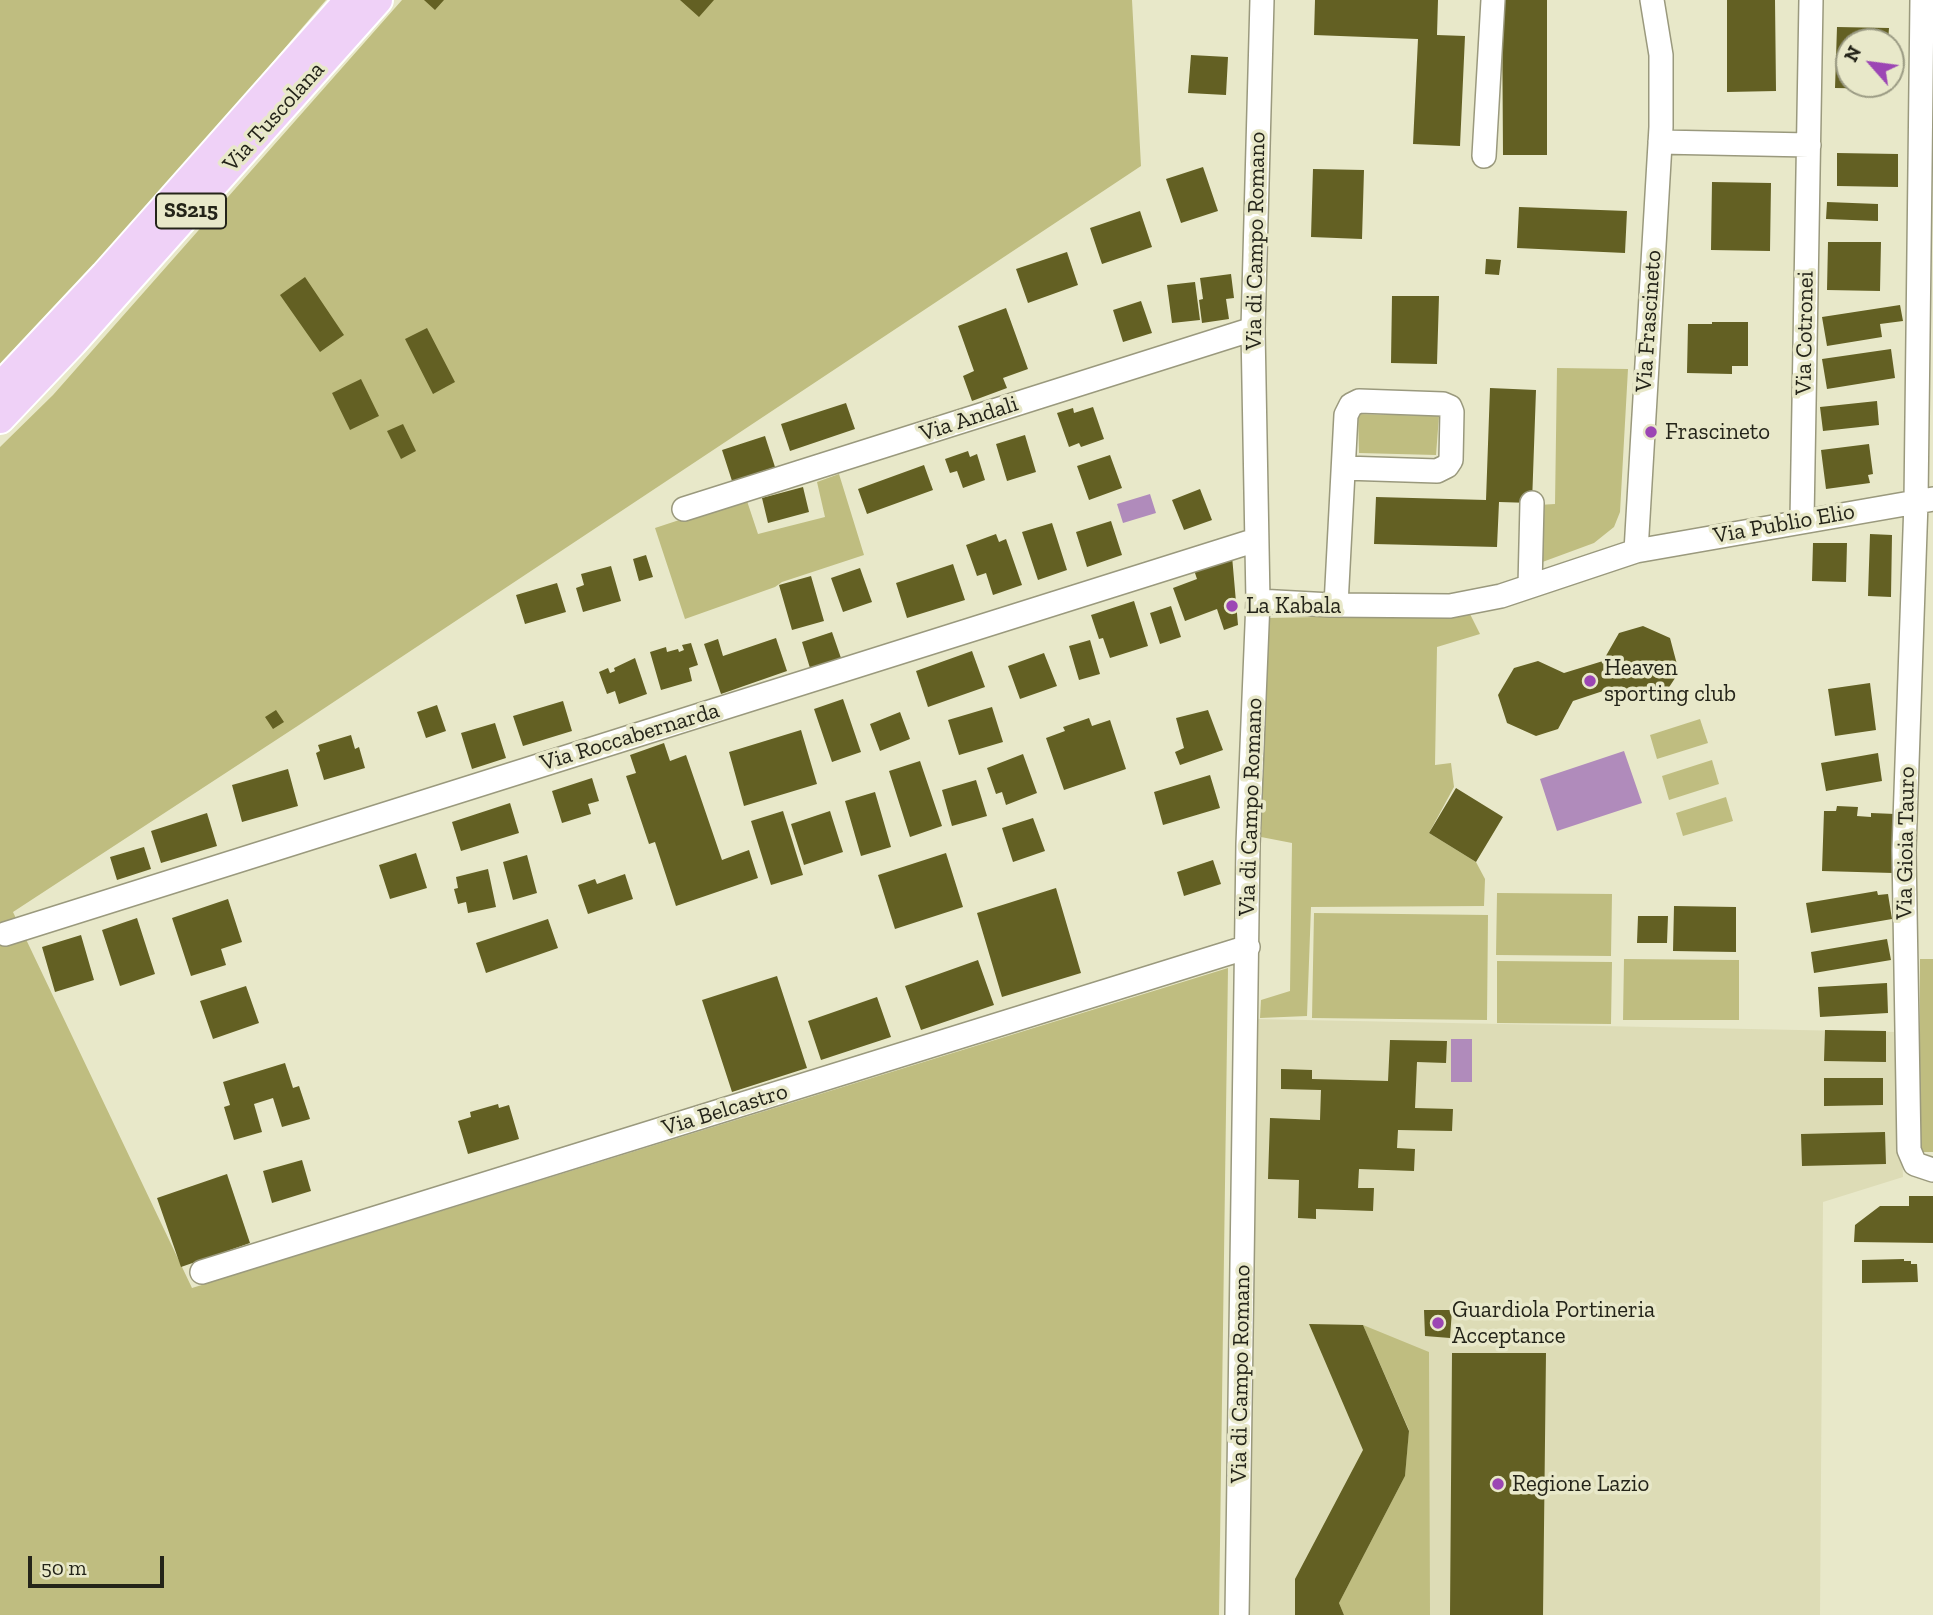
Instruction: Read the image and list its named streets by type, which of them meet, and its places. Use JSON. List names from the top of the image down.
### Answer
{
  "streets": {
    "main road": ["Via Tuscolana", "SS215"],
    "street": [
      "Via di Campo Romano",
      "Via Frascineto",
      "Via Cotronei",
      "Via Andali",
      "Via Publio Elio",
      "Via Roccabernarda",
      "Via Gioia Tauro",
      "Via Belcastro"
    ]
  },
  "crossings": [
    ["Via di Campo Romano", "Via Andali"],
    ["Via di Campo Romano", "Via Roccabernarda"],
    ["Via di Campo Romano", "Via Belcastro"],
    ["Via Frascineto", "Via Publio Elio"],
    ["Via Cotronei", "Via Publio Elio"],
    ["Via Publio Elio", "Via Gioia Tauro"]
  ],
  "places": [
    "Frascineto",
    "La Kabala",
    "Heaven sporting club",
    "Guardiola Portineria Acceptance",
    "Regione Lazio"
  ],
  "scale_bar": "50 m",
  "north": "top left"
}
